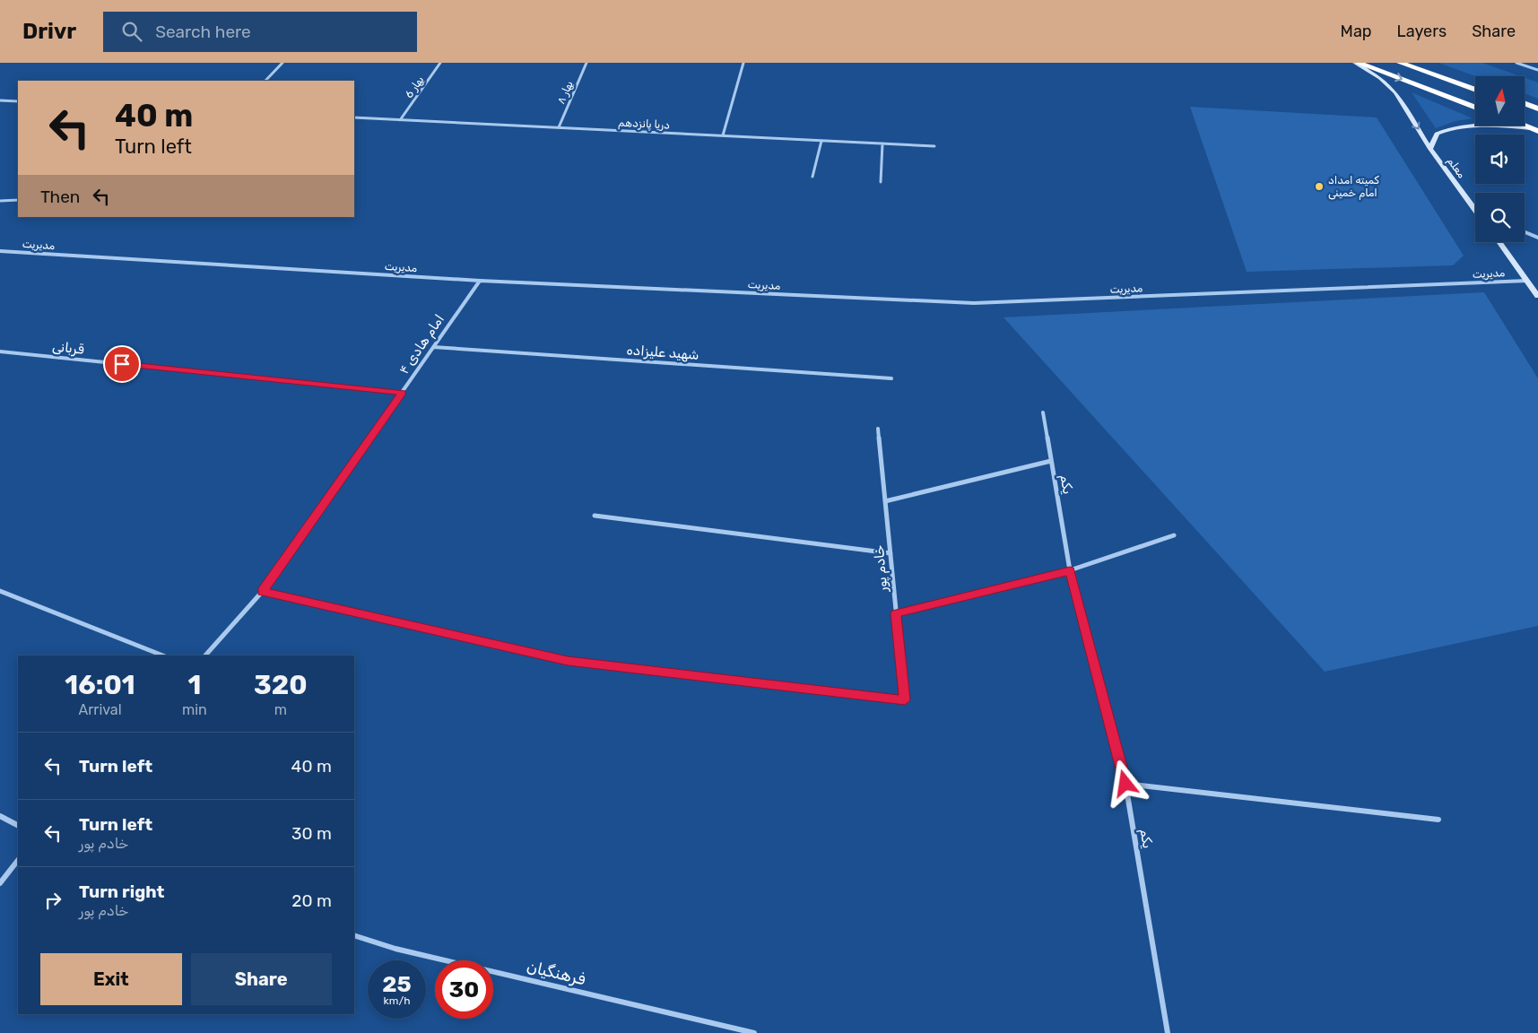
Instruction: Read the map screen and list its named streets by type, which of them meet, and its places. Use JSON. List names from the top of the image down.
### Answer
{
  "streets": {
    "main road": ["معلم"],
    "street": [
      "بهار 6",
      "بهار ۸",
      "دریا پانزدهم",
      "مدیریت",
      "امام هادی ۴",
      "قربانی",
      "شهید علیزاده",
      "یکم",
      "خادم پور",
      "فرهنگیان"
    ]
  },
  "crossings": [
    ["بهار 6", "دریا پانزدهم"],
    ["بهار ۸", "دریا پانزدهم"],
    ["مدیریت", "امام هادی ۴"],
    ["امام هادی ۴", "قربانی"],
    ["امام هادی ۴", "شهید علیزاده"],
    ["امام هادی ۴", "خادم پور"]
  ],
  "one_way": ["معلم"],
  "places": ["کمیته امداد امام خمینی"],
  "north": "top",
  "page": {
    "header": "Drivr",
    "search": "Search here",
    "nav": ["Map", "Layers", "Share"],
    "turn": ["40 m", "Turn left"],
    "then": "Then",
    "eta": [
      "16:01",
      "Arrival",
      "1",
      "min",
      "320",
      "m"
    ],
    "list": [
      {
        "name": "Turn left",
        "value": "40 m"
      },
      {
        "name": "Turn left",
        "note": "خادم پور",
        "value": "30 m"
      },
      {
        "name": "Turn right",
        "note": "خادم پور",
        "value": "20 m"
      }
    ],
    "buttons": ["Exit", "Share"],
    "speed": "25 km/h",
    "limit": "30"
  }
}
